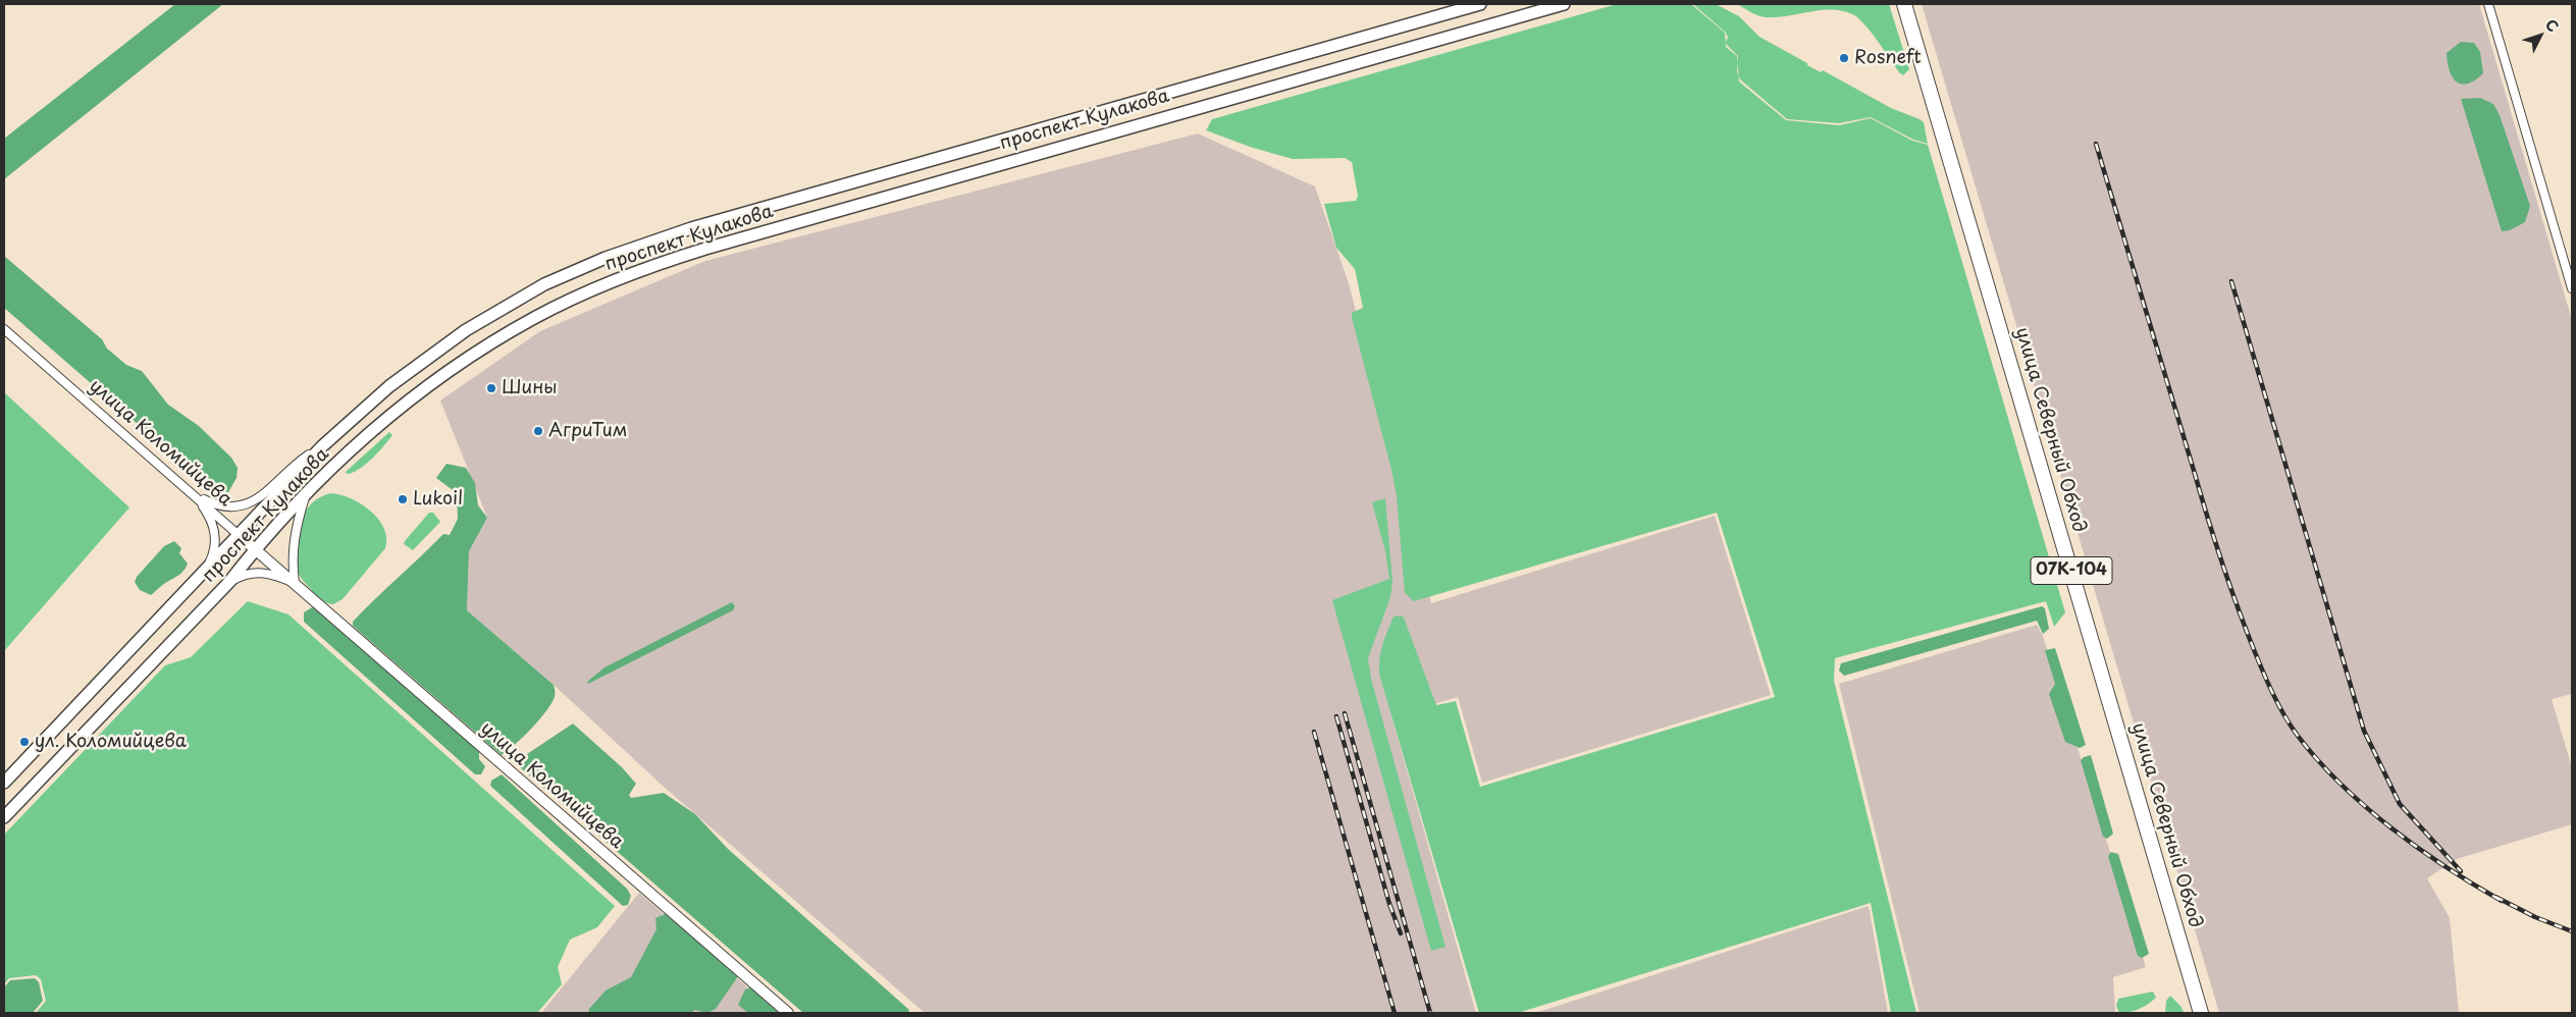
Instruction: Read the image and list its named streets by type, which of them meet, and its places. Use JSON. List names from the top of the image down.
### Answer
{
  "streets": {
    "highway": ["улица Северный Обход", "07К-104"],
    "main road": ["проспект Кулакова"],
    "street": ["улица Коломийцева"]
  },
  "crossings": [
    ["проспект Кулакова", "улица Коломийцева"]
  ],
  "places": [
    "Rosneft",
    "Шины",
    "АгриТим",
    "Lukoil",
    "ул. Коломийцева"
  ],
  "north": "top right"
}
